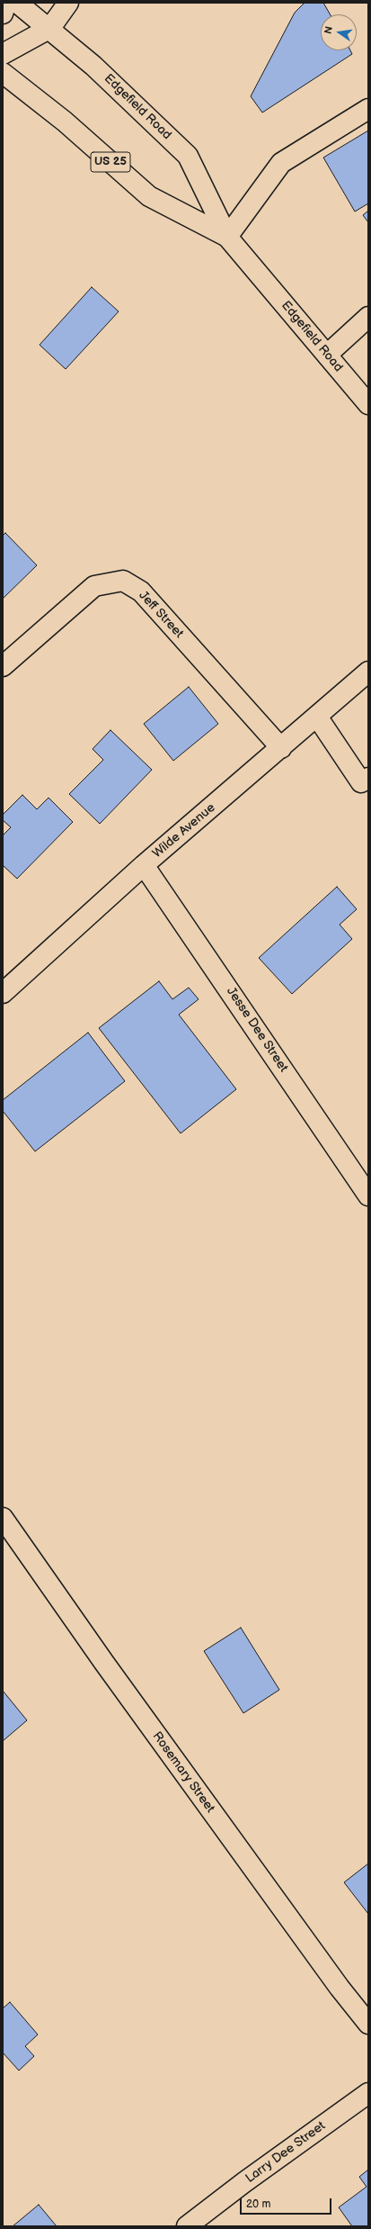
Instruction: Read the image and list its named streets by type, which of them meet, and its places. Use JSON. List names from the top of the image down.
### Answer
{
  "streets": {
    "street": [
      "Edgefield Road",
      "US 25",
      "Jeff Street",
      "Wilde Avenue",
      "Jesse Dee Street",
      "Rosemary Street",
      "Larry Dee Street"
    ]
  },
  "crossings": [
    ["Jeff Street", "Wilde Avenue"],
    ["Wilde Avenue", "Jesse Dee Street"]
  ],
  "scale_bar": "20 m",
  "north": "left"
}
